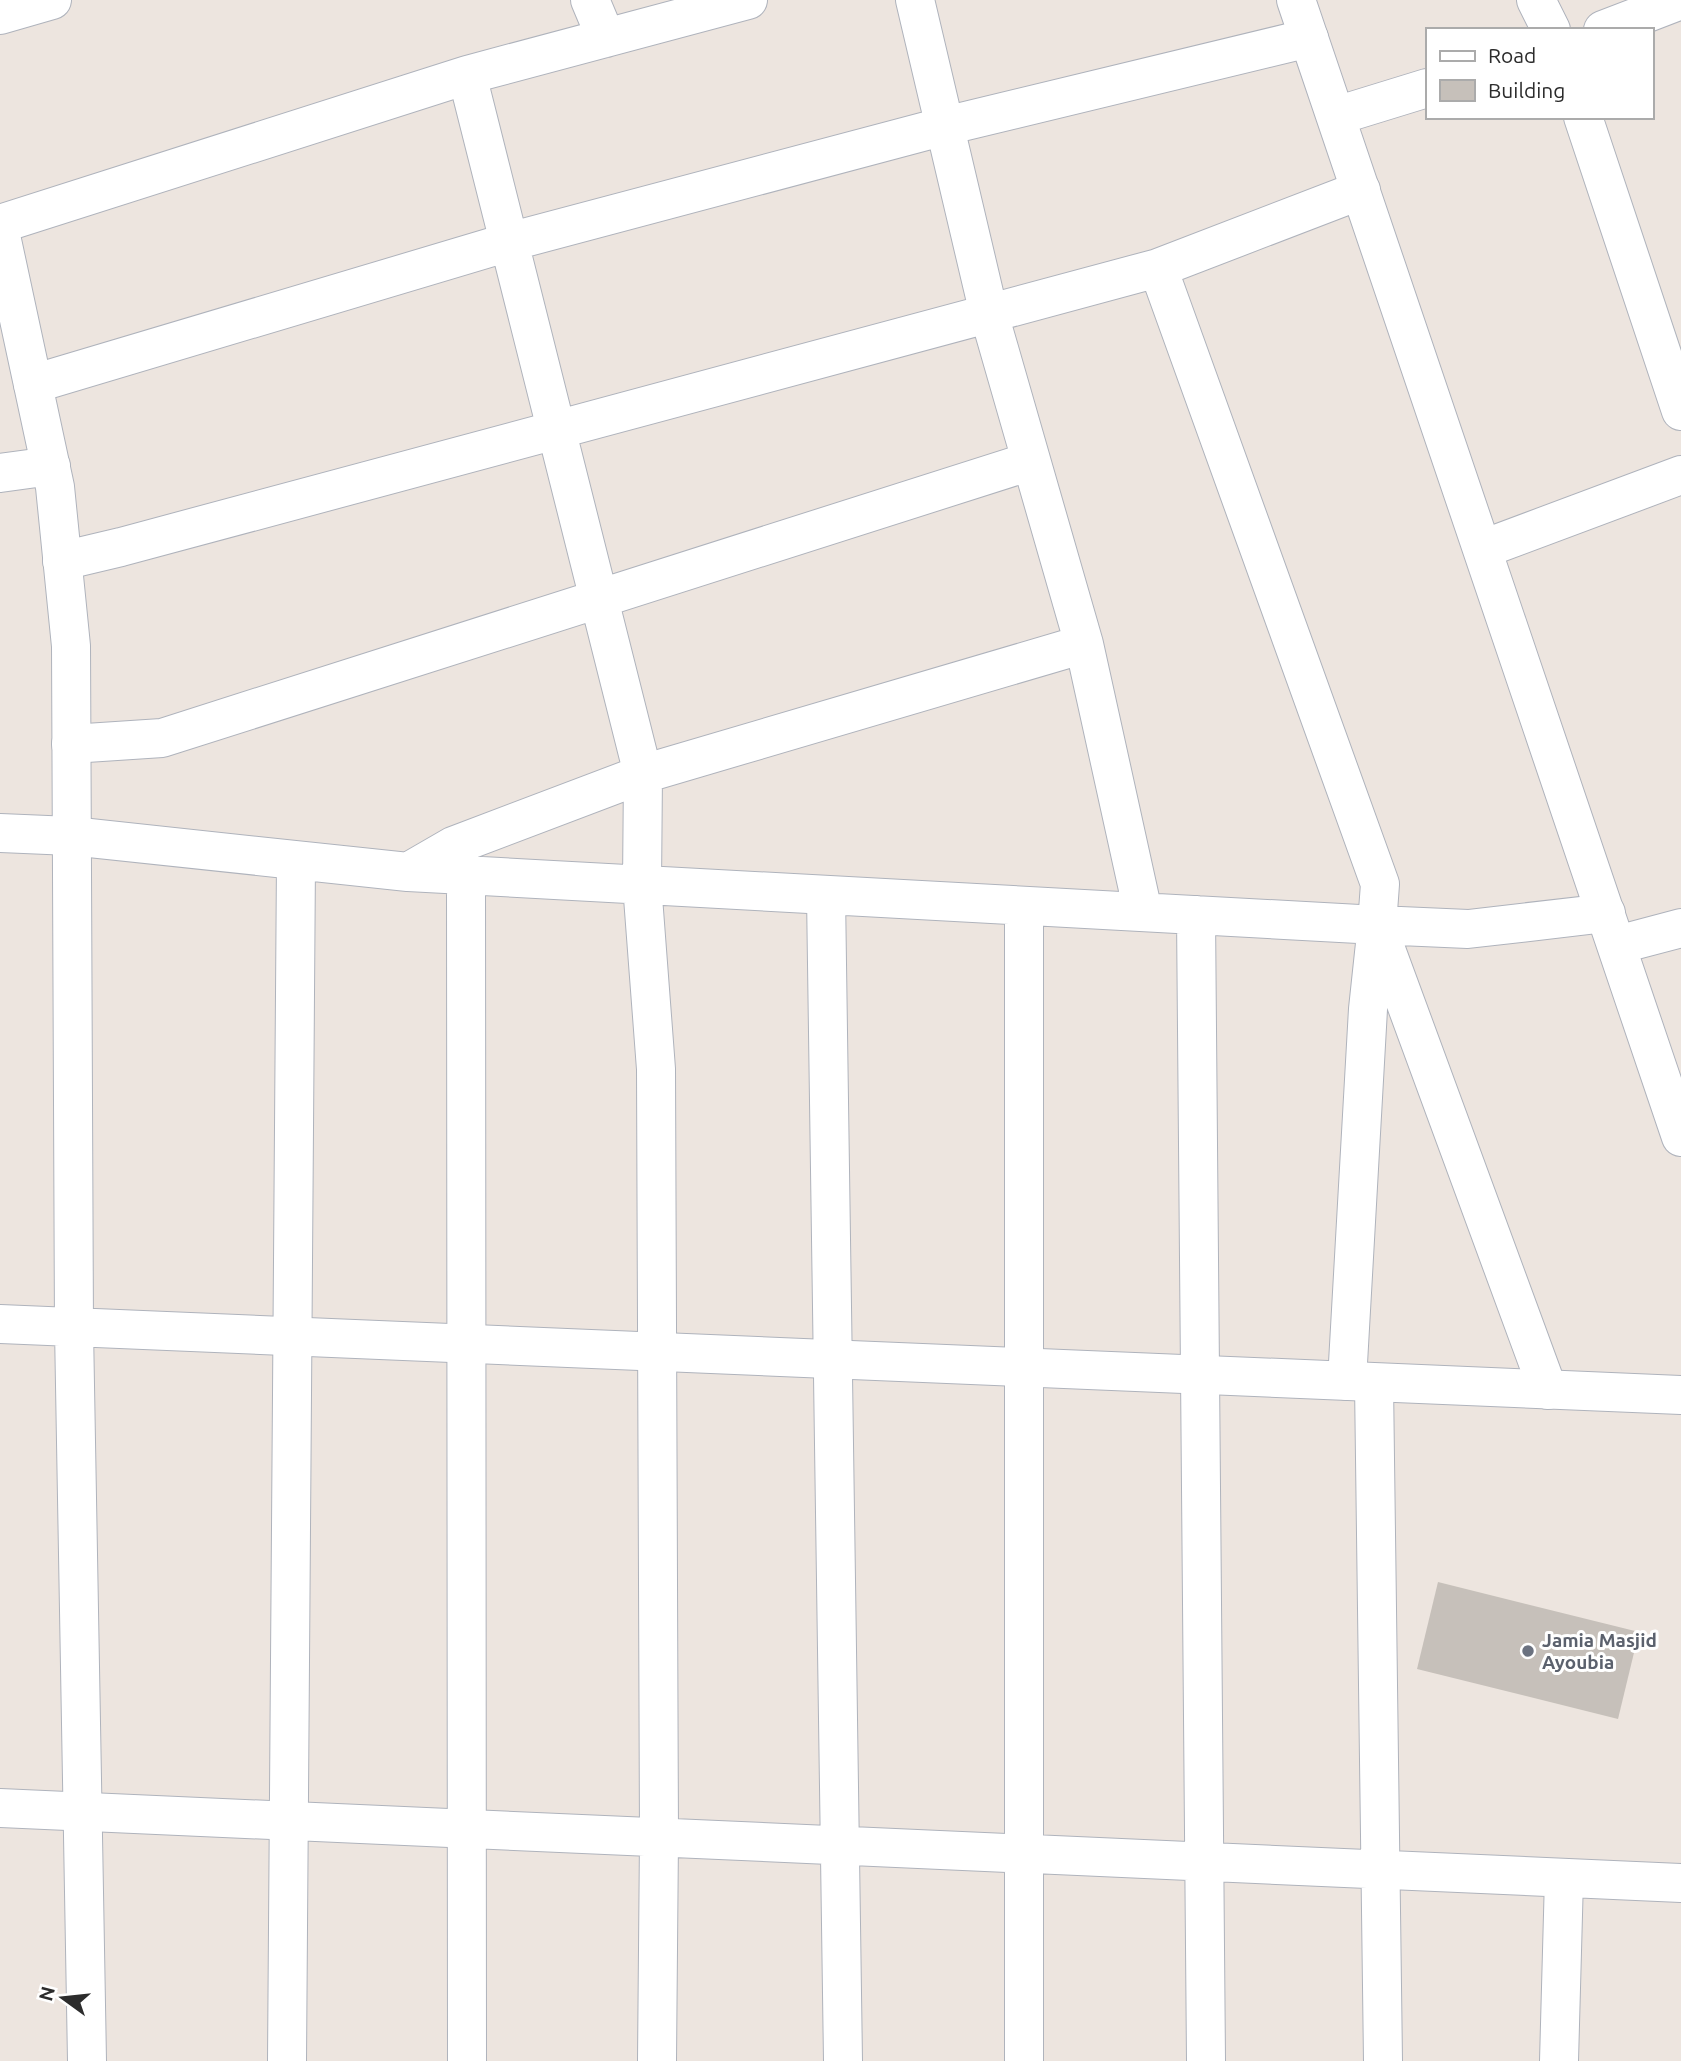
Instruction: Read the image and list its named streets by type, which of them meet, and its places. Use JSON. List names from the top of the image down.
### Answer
{
  "places": ["Jamia Masjid Ayoubia"],
  "legend": ["Road", "Building"],
  "north": "left"
}
